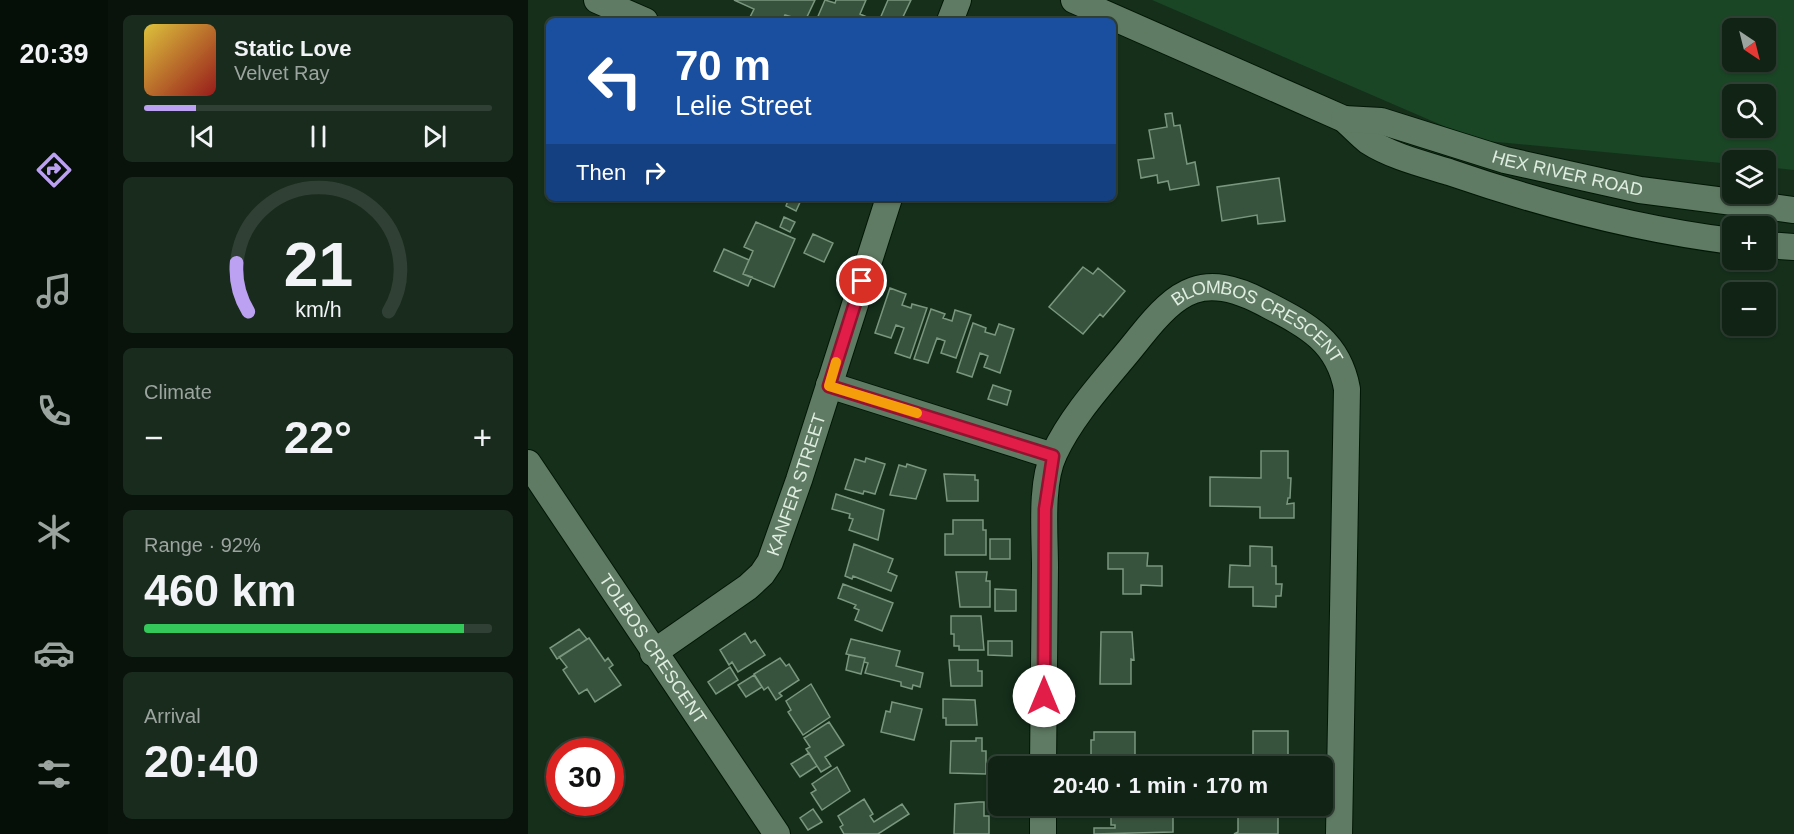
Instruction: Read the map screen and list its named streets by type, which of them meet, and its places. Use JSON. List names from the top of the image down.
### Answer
{
  "streets": {
    "street": [
      "HEX RIVER ROAD",
      "BLOMBOS CRESCENT",
      "KANFER STREET",
      "TOLBOS CRESCENT"
    ]
  },
  "crossings": [
    ["KANFER STREET", "TOLBOS CRESCENT"]
  ],
  "north": "bottom right",
  "page": {
    "tabs": "20:39",
    "map_buttons": ["+", "−"],
    "turn": ["70 m", "Lelie Street"],
    "song": ["Static Love", "Velvet Ray"],
    "then": "Then",
    "tile": [
      "Climate",
      ["Range · 92%", "460 km"],
      ["Arrival", "20:40"]
    ],
    "heat": ["−", "22°", "+"],
    "limit": "30",
    "trip": "20:40 · 1 min · 170 m",
    "gauge": ["21", "km/h"]
  }
}
